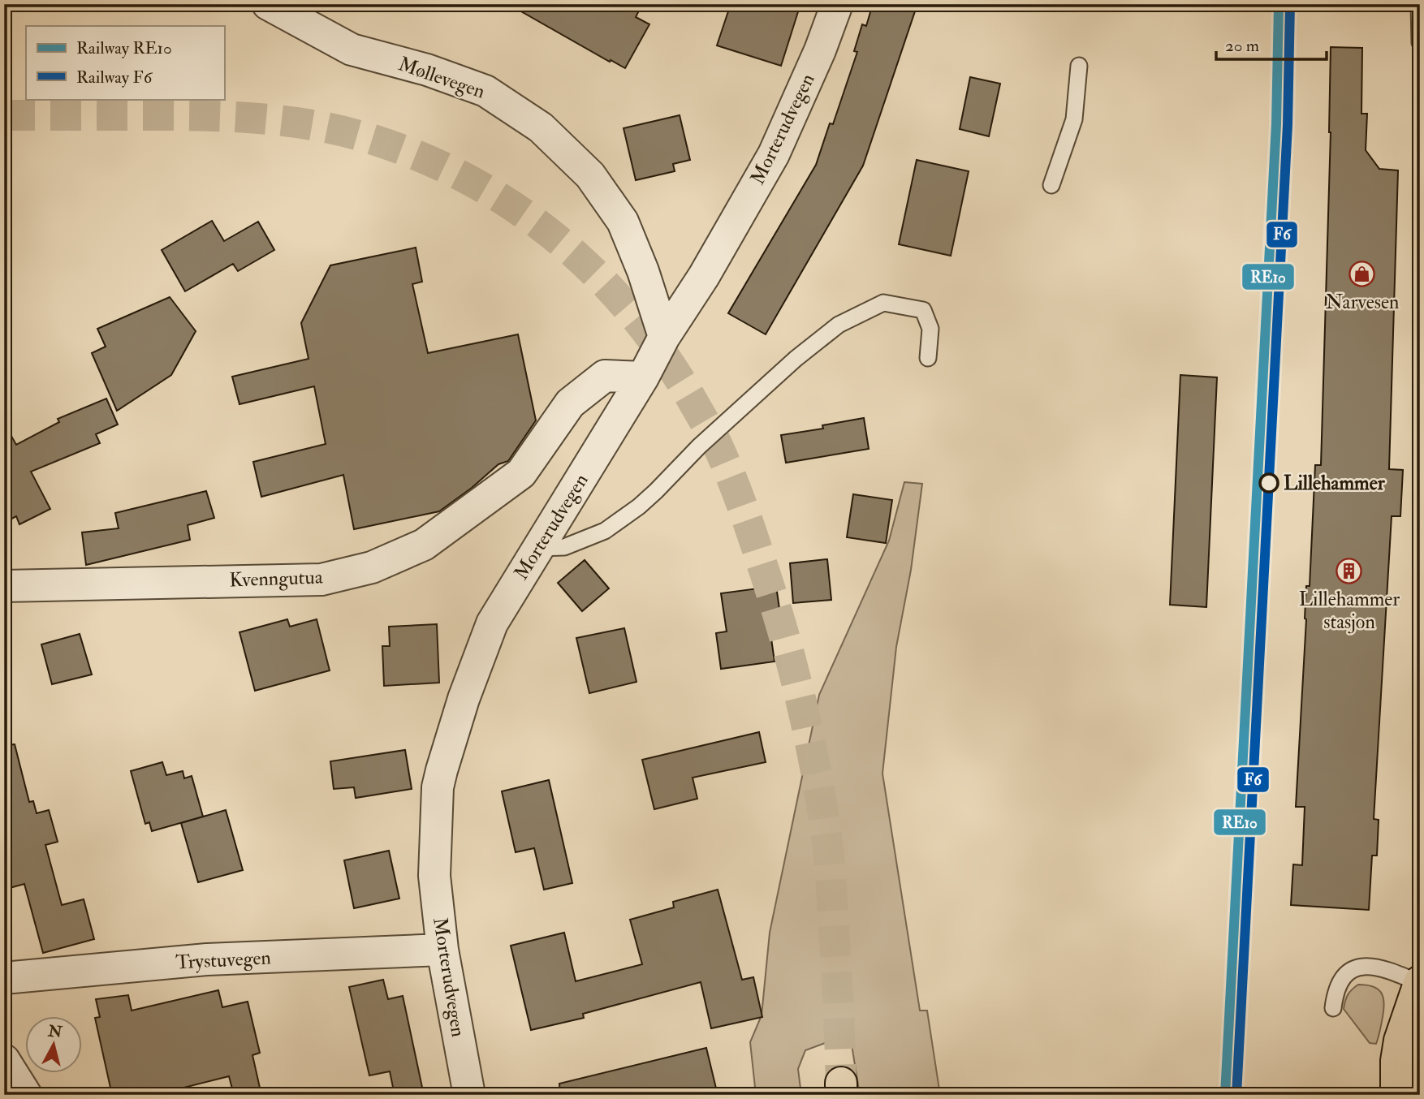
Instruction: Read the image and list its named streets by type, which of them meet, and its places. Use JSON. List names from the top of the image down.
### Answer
{
  "streets": {
    "street": [
      "Møllevegen",
      "Morterudvegen",
      "Kvenngutua",
      "Trystuvegen"
    ]
  },
  "crossings": [
    ["Møllevegen", "Morterudvegen"],
    ["Morterudvegen", "Kvenngutua"],
    ["Morterudvegen", "Trystuvegen"]
  ],
  "places": {
    "shop": ["Narvesen"],
    "other": ["Lillehammer"],
    "building": ["Lillehammer stasjon"]
  },
  "lines": ["rail line RE10", "rail line F6"],
  "legend": ["Railway RE10", "Railway F6"],
  "scale_bar": "20 m",
  "north": "top"
}
